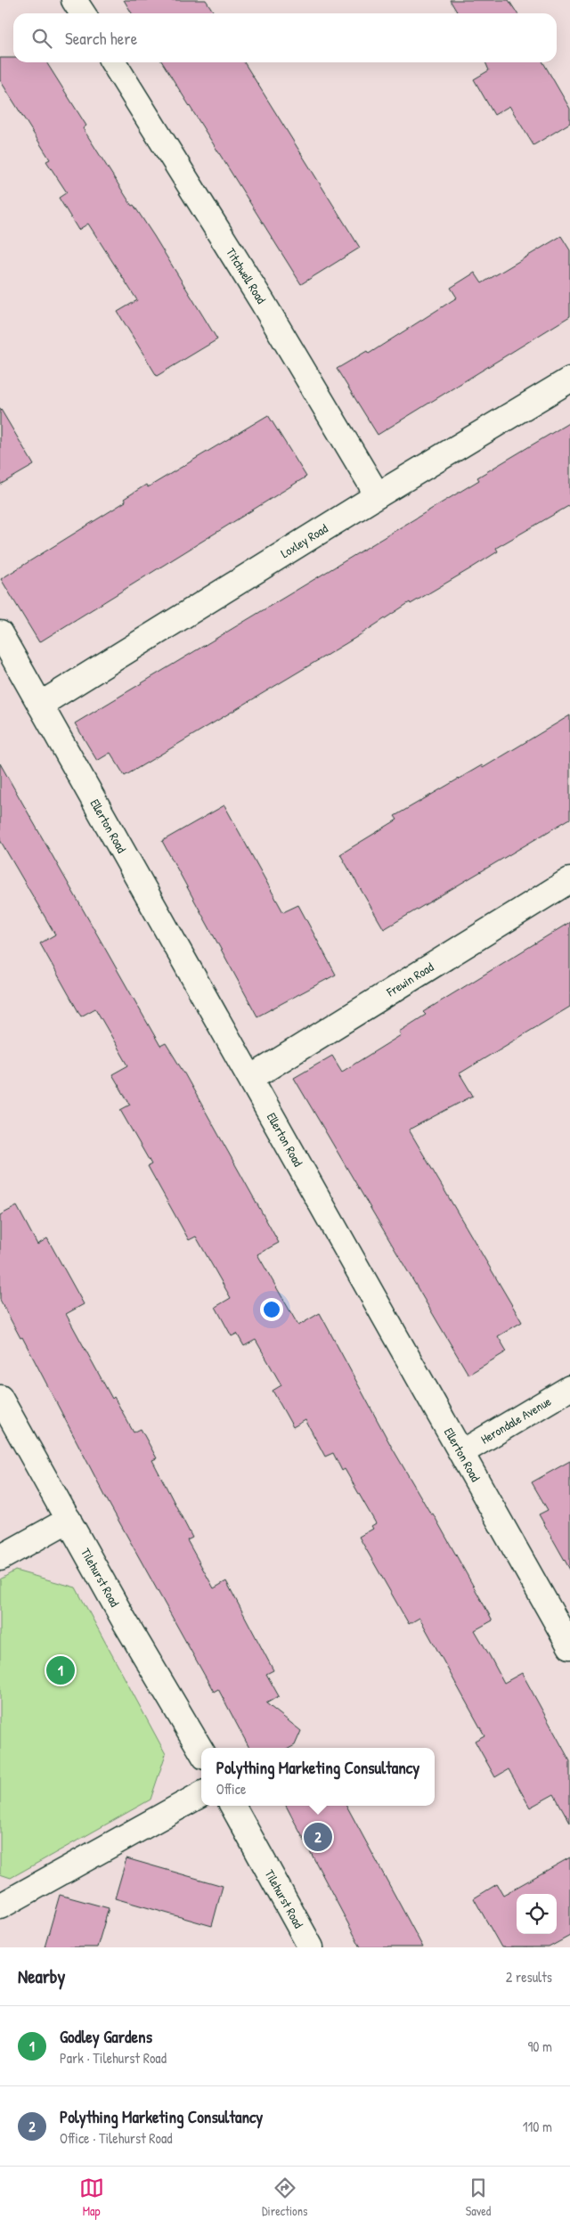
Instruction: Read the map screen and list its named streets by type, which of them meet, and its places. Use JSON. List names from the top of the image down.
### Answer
{
  "streets": {
    "street": [
      "Titchwell Road",
      "Loxley Road",
      "Ellerton Road",
      "Frewin Road",
      "Herondale Avenue",
      "Tilehurst Road"
    ]
  },
  "crossings": [
    ["Titchwell Road", "Loxley Road"],
    ["Loxley Road", "Ellerton Road"],
    ["Ellerton Road", "Frewin Road"],
    ["Ellerton Road", "Herondale Avenue"]
  ],
  "page": {
    "search": "Search here",
    "pins": ["1", "2"],
    "popup": ["Polything Marketing Consultancy", "Office"],
    "heading": ["Nearby", "2 results"],
    "list": [
      {
        "mark": "1",
        "name": "Godley Gardens",
        "note": "Park · Tilehurst Road",
        "value": "90 m"
      },
      {
        "mark": "2",
        "name": "Polything Marketing Consultancy",
        "note": "Office · Tilehurst Road",
        "value": "110 m"
      }
    ],
    "nav": ["Map", "Directions", "Saved"]
  }
}
